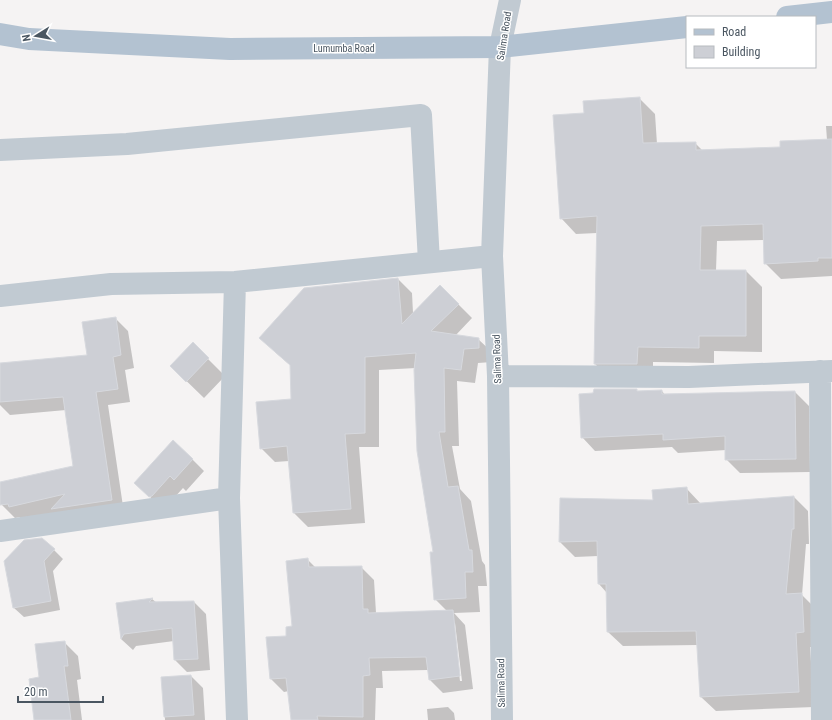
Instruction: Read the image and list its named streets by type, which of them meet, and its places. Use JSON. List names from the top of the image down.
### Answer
{
  "streets": {
    "main road": ["Lumumba Road"],
    "street": ["Salima Road"]
  },
  "crossings": [
    ["Salima Road", "Lumumba Road"]
  ],
  "legend": ["Road", "Building"],
  "scale_bar": "20 m",
  "north": "left"
}
